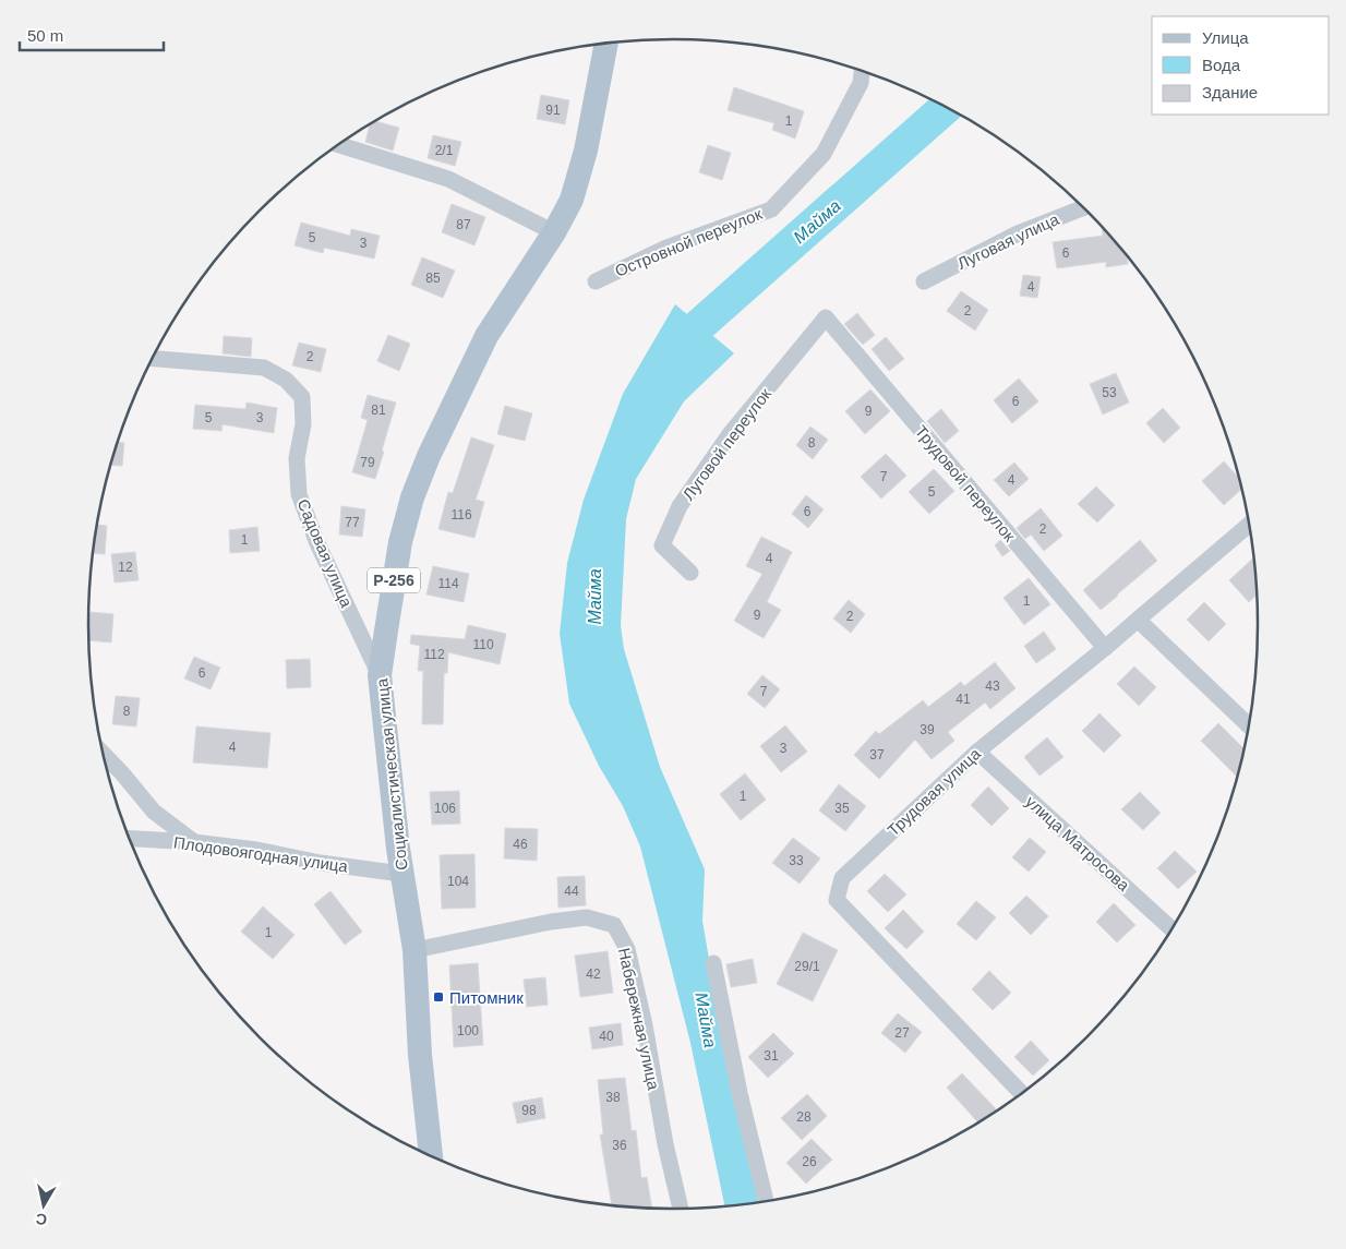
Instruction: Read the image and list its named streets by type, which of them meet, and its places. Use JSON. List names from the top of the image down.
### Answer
{
  "streets": {
    "main road": ["Р-256", "Социалистическая улица"],
    "street": [
      "Луговая улица",
      "Островной переулок",
      "Луговой переулок",
      "Трудовой переулок",
      "Садовая улица",
      "Трудовая улица",
      "улица Матросова",
      "Плодовоягодная улица",
      "Набережная улица"
    ]
  },
  "crossings": [
    ["Луговой переулок", "Трудовой переулок"],
    ["Трудовой переулок", "Трудовая улица"],
    ["Садовая улица", "Социалистическая улица"],
    ["Социалистическая улица", "Плодовоягодная улица"],
    ["Социалистическая улица", "Набережная улица"],
    ["Трудовая улица", "улица Матросова"]
  ],
  "water": ["Майма"],
  "places": {
    "transit": ["Питомник"]
  },
  "house_numbers": [
    "91",
    "1",
    "2/1",
    "87",
    "5",
    "3",
    "6",
    "85",
    "4",
    "2",
    "2",
    "53",
    "6",
    "81",
    "9",
    "5",
    "3",
    "8",
    "79",
    "7",
    "4",
    "5",
    "6",
    "116",
    "77",
    "2",
    "1",
    "4",
    "12",
    "114",
    "1",
    "9",
    "2",
    "110",
    "112",
    "6",
    "43",
    "7",
    "41",
    "8",
    "39",
    "4",
    "3",
    "37",
    "1",
    "106",
    "35",
    "46",
    "33",
    "104",
    "44",
    "1",
    "29/1",
    "42",
    "100",
    "27",
    "40",
    "31",
    "38",
    "98",
    "28",
    "36",
    "26"
  ],
  "legend": ["Улица", "Вода", "Здание"],
  "scale_bar": "50 m",
  "north": "bottom"
}
